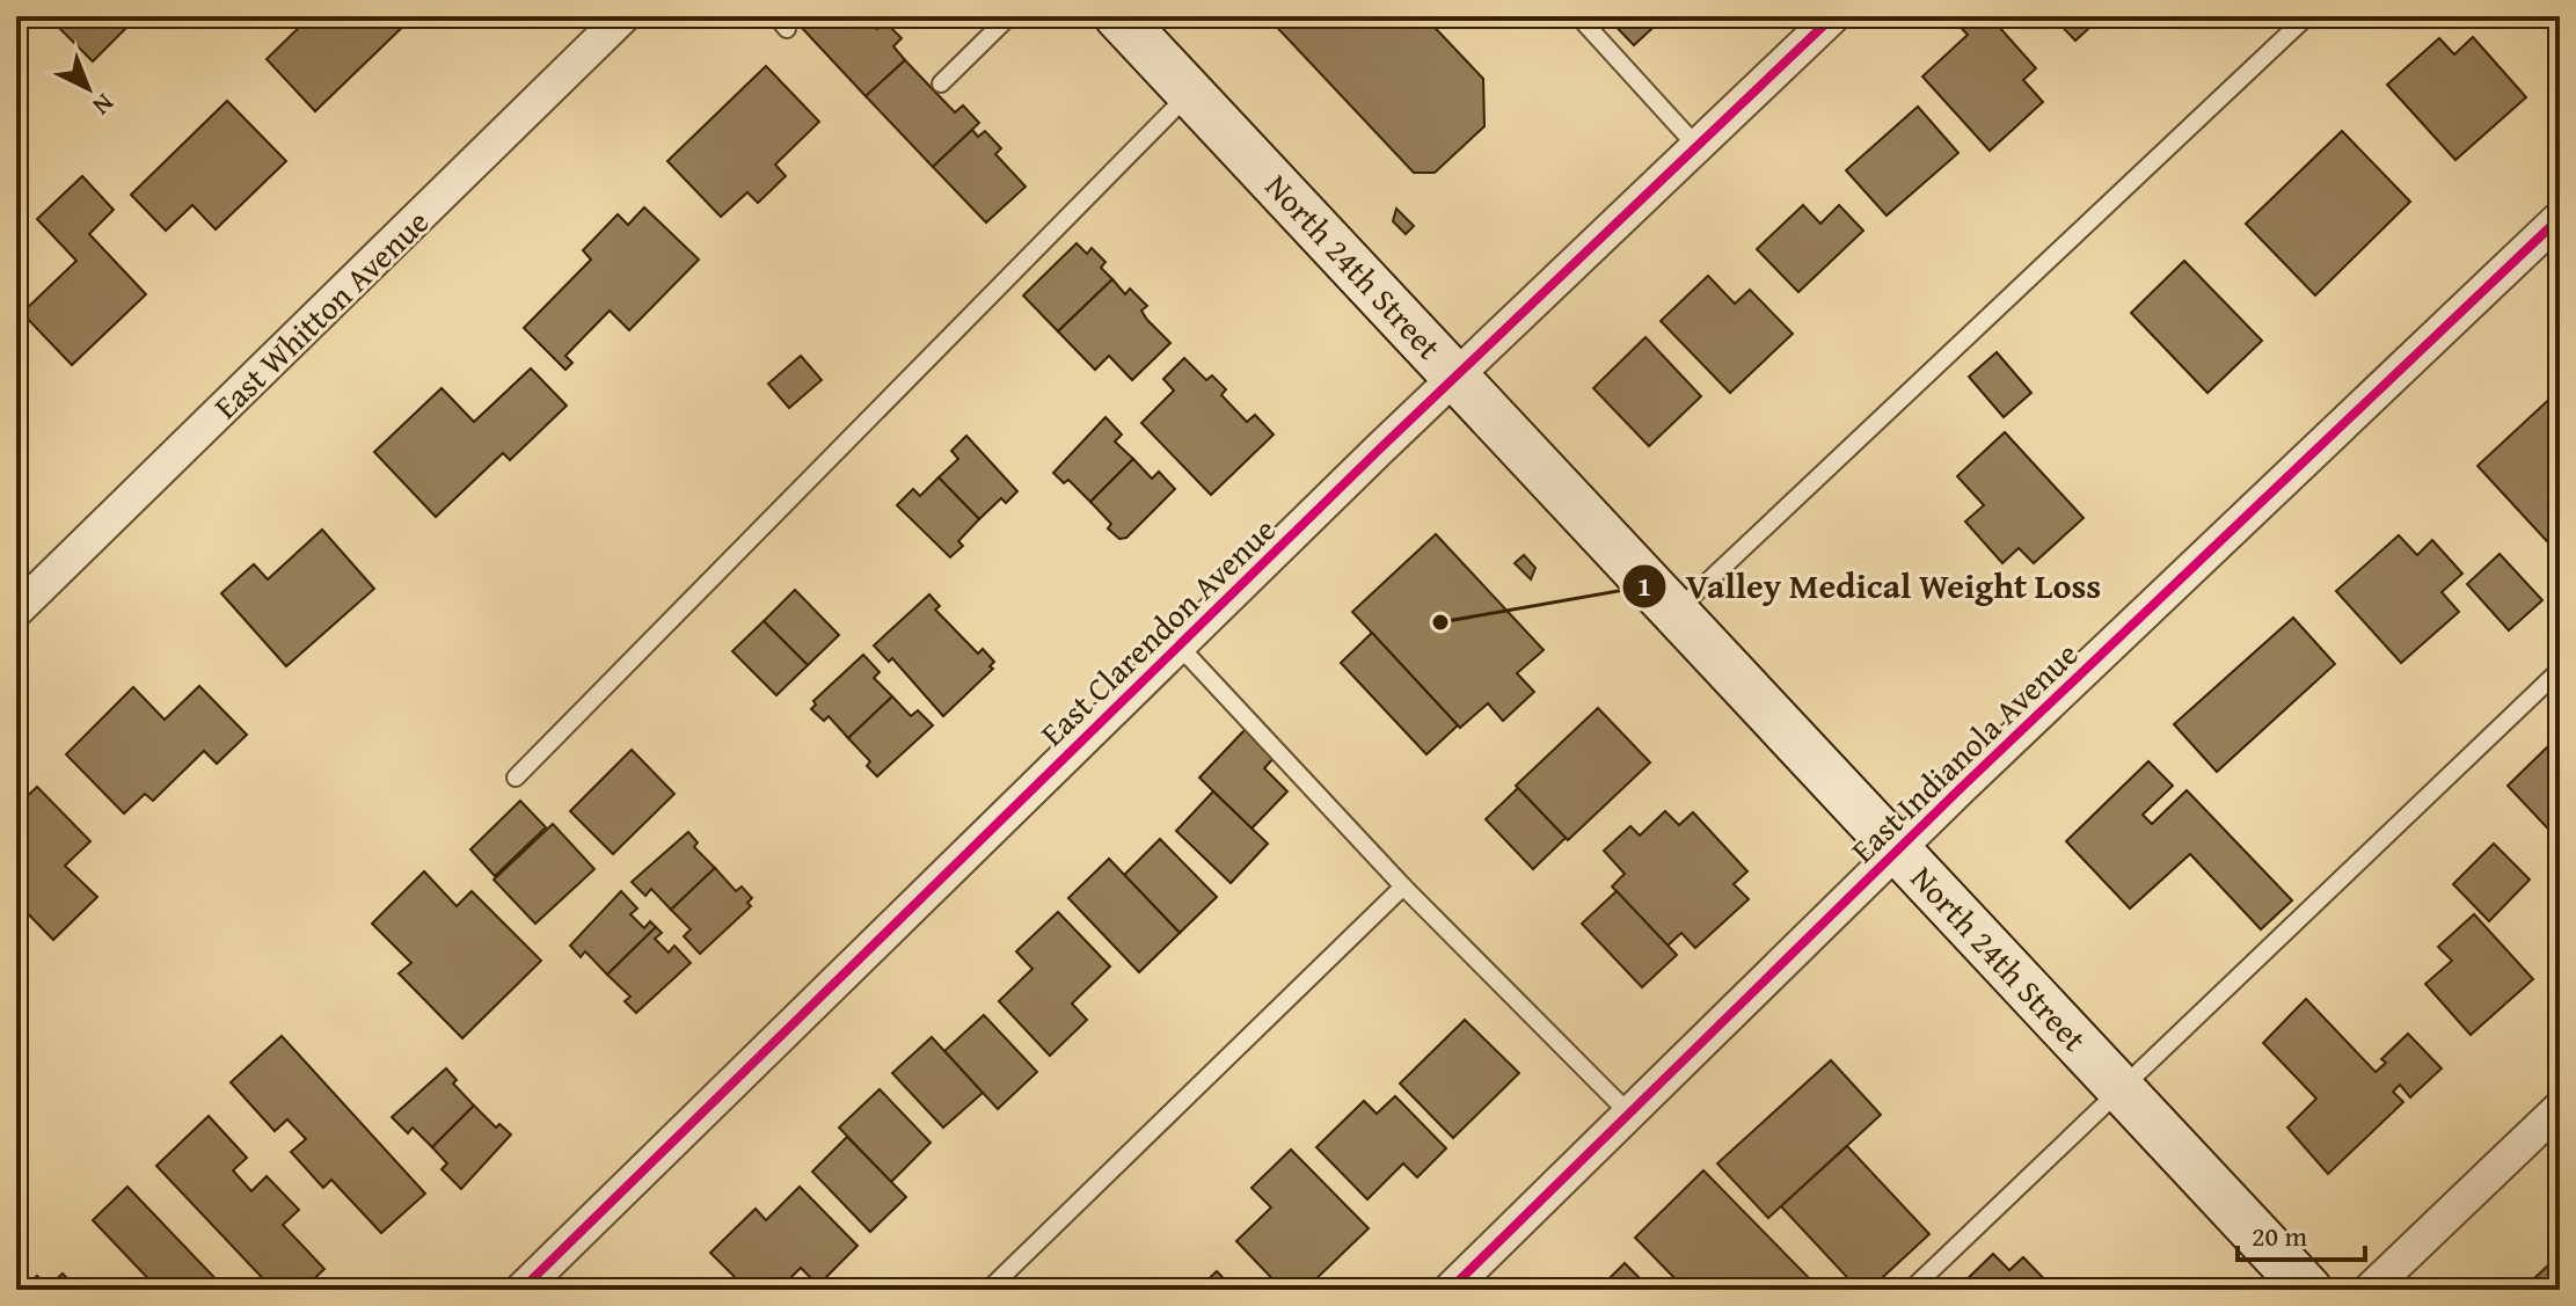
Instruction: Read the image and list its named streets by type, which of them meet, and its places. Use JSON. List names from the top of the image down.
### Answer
{
  "streets": {
    "main road": ["North 24th Street"],
    "street": ["East Whitton Avenue", "East Clarendon Avenue", "East Indianola Avenue"]
  },
  "crossings": [
    ["North 24th Street", "East Clarendon Avenue"],
    ["North 24th Street", "East Indianola Avenue"]
  ],
  "places": ["Valley Medical Weight Loss"],
  "scale_bar": "20 m",
  "north": "bottom right"
}
